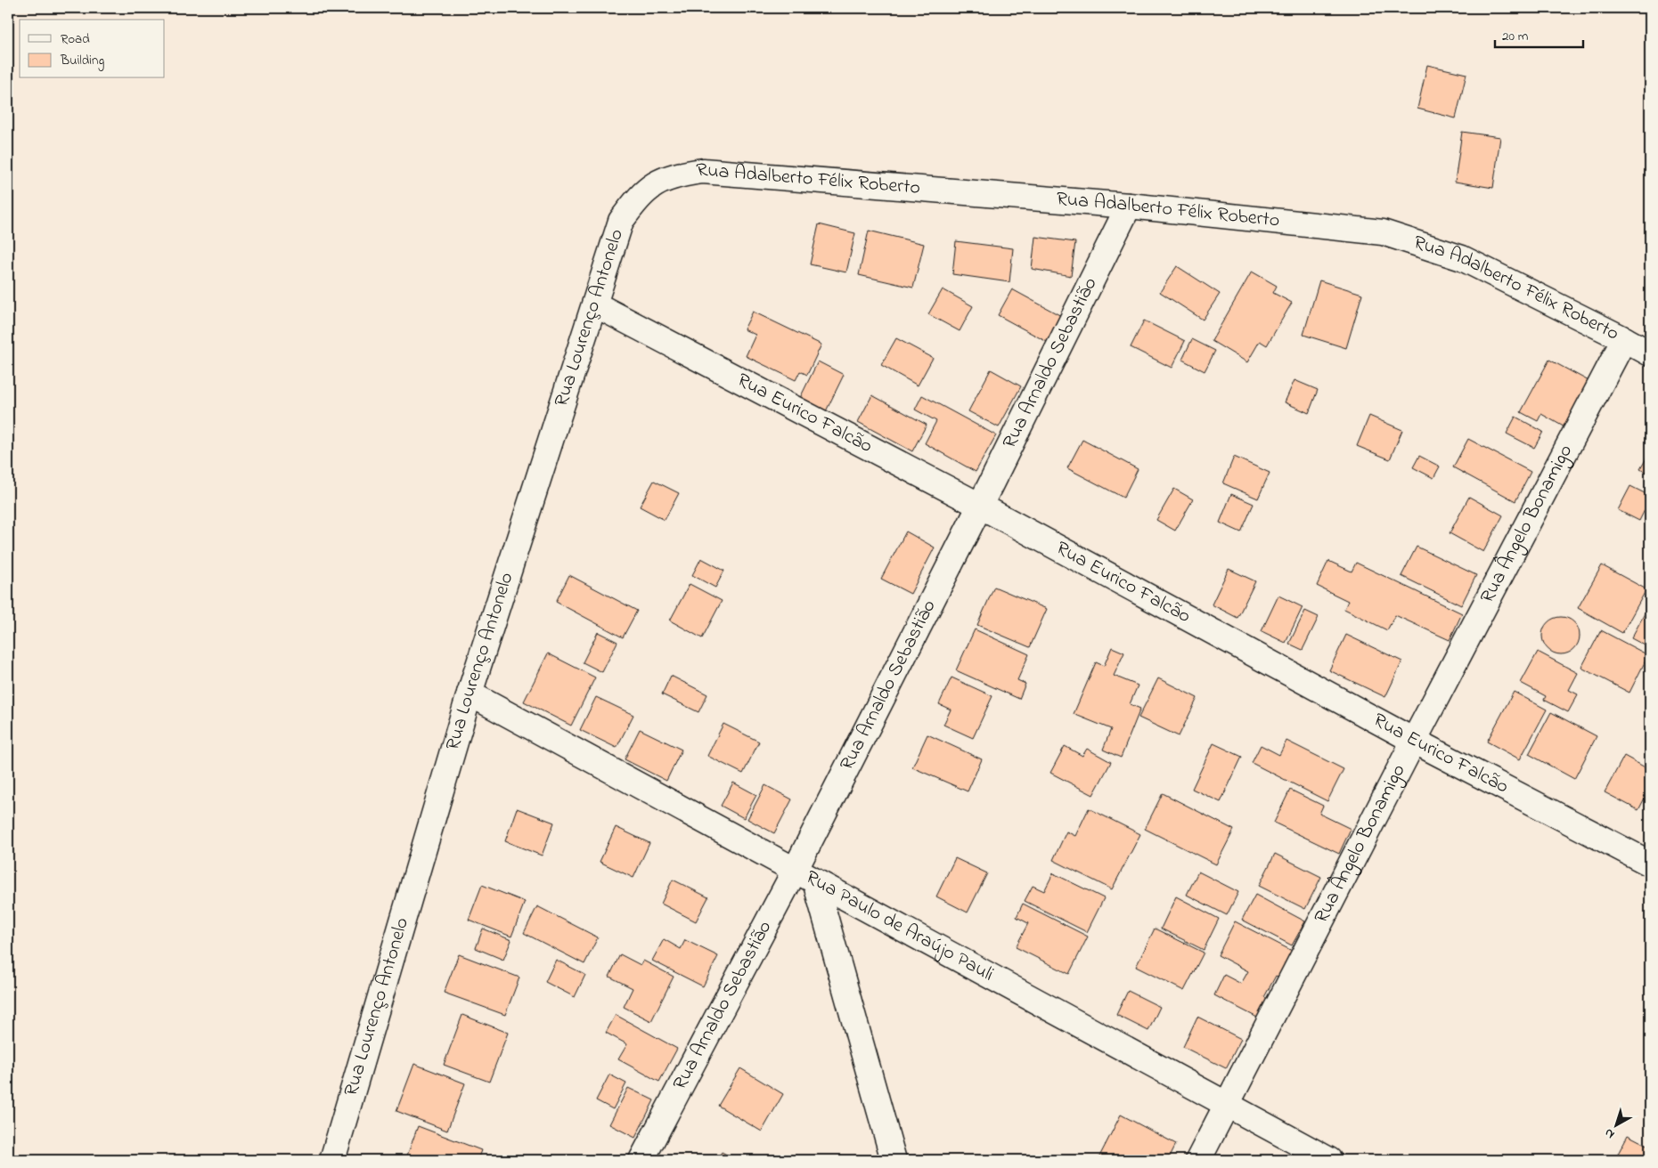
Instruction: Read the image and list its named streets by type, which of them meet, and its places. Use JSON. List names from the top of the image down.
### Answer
{
  "streets": {
    "street": [
      "Rua Adalberto Félix Roberto",
      "Rua Lourenço Antonelo",
      "Rua Arnaldo Sebastião",
      "Rua Eurico Falcão",
      "Rua Ângelo Bonamigo",
      "Rua Paulo de Araújo Pauli"
    ]
  },
  "crossings": [
    ["Rua Adalberto Félix Roberto", "Rua Lourenço Antonelo"],
    ["Rua Adalberto Félix Roberto", "Rua Arnaldo Sebastião"],
    ["Rua Adalberto Félix Roberto", "Rua Ângelo Bonamigo"],
    ["Rua Lourenço Antonelo", "Rua Eurico Falcão"],
    ["Rua Lourenço Antonelo", "Rua Paulo de Araújo Pauli"],
    ["Rua Arnaldo Sebastião", "Rua Eurico Falcão"],
    ["Rua Arnaldo Sebastião", "Rua Paulo de Araújo Pauli"],
    ["Rua Eurico Falcão", "Rua Ângelo Bonamigo"],
    ["Rua Ângelo Bonamigo", "Rua Paulo de Araújo Pauli"]
  ],
  "legend": ["Road", "Building"],
  "scale_bar": "20 m",
  "north": "bottom left"
}
